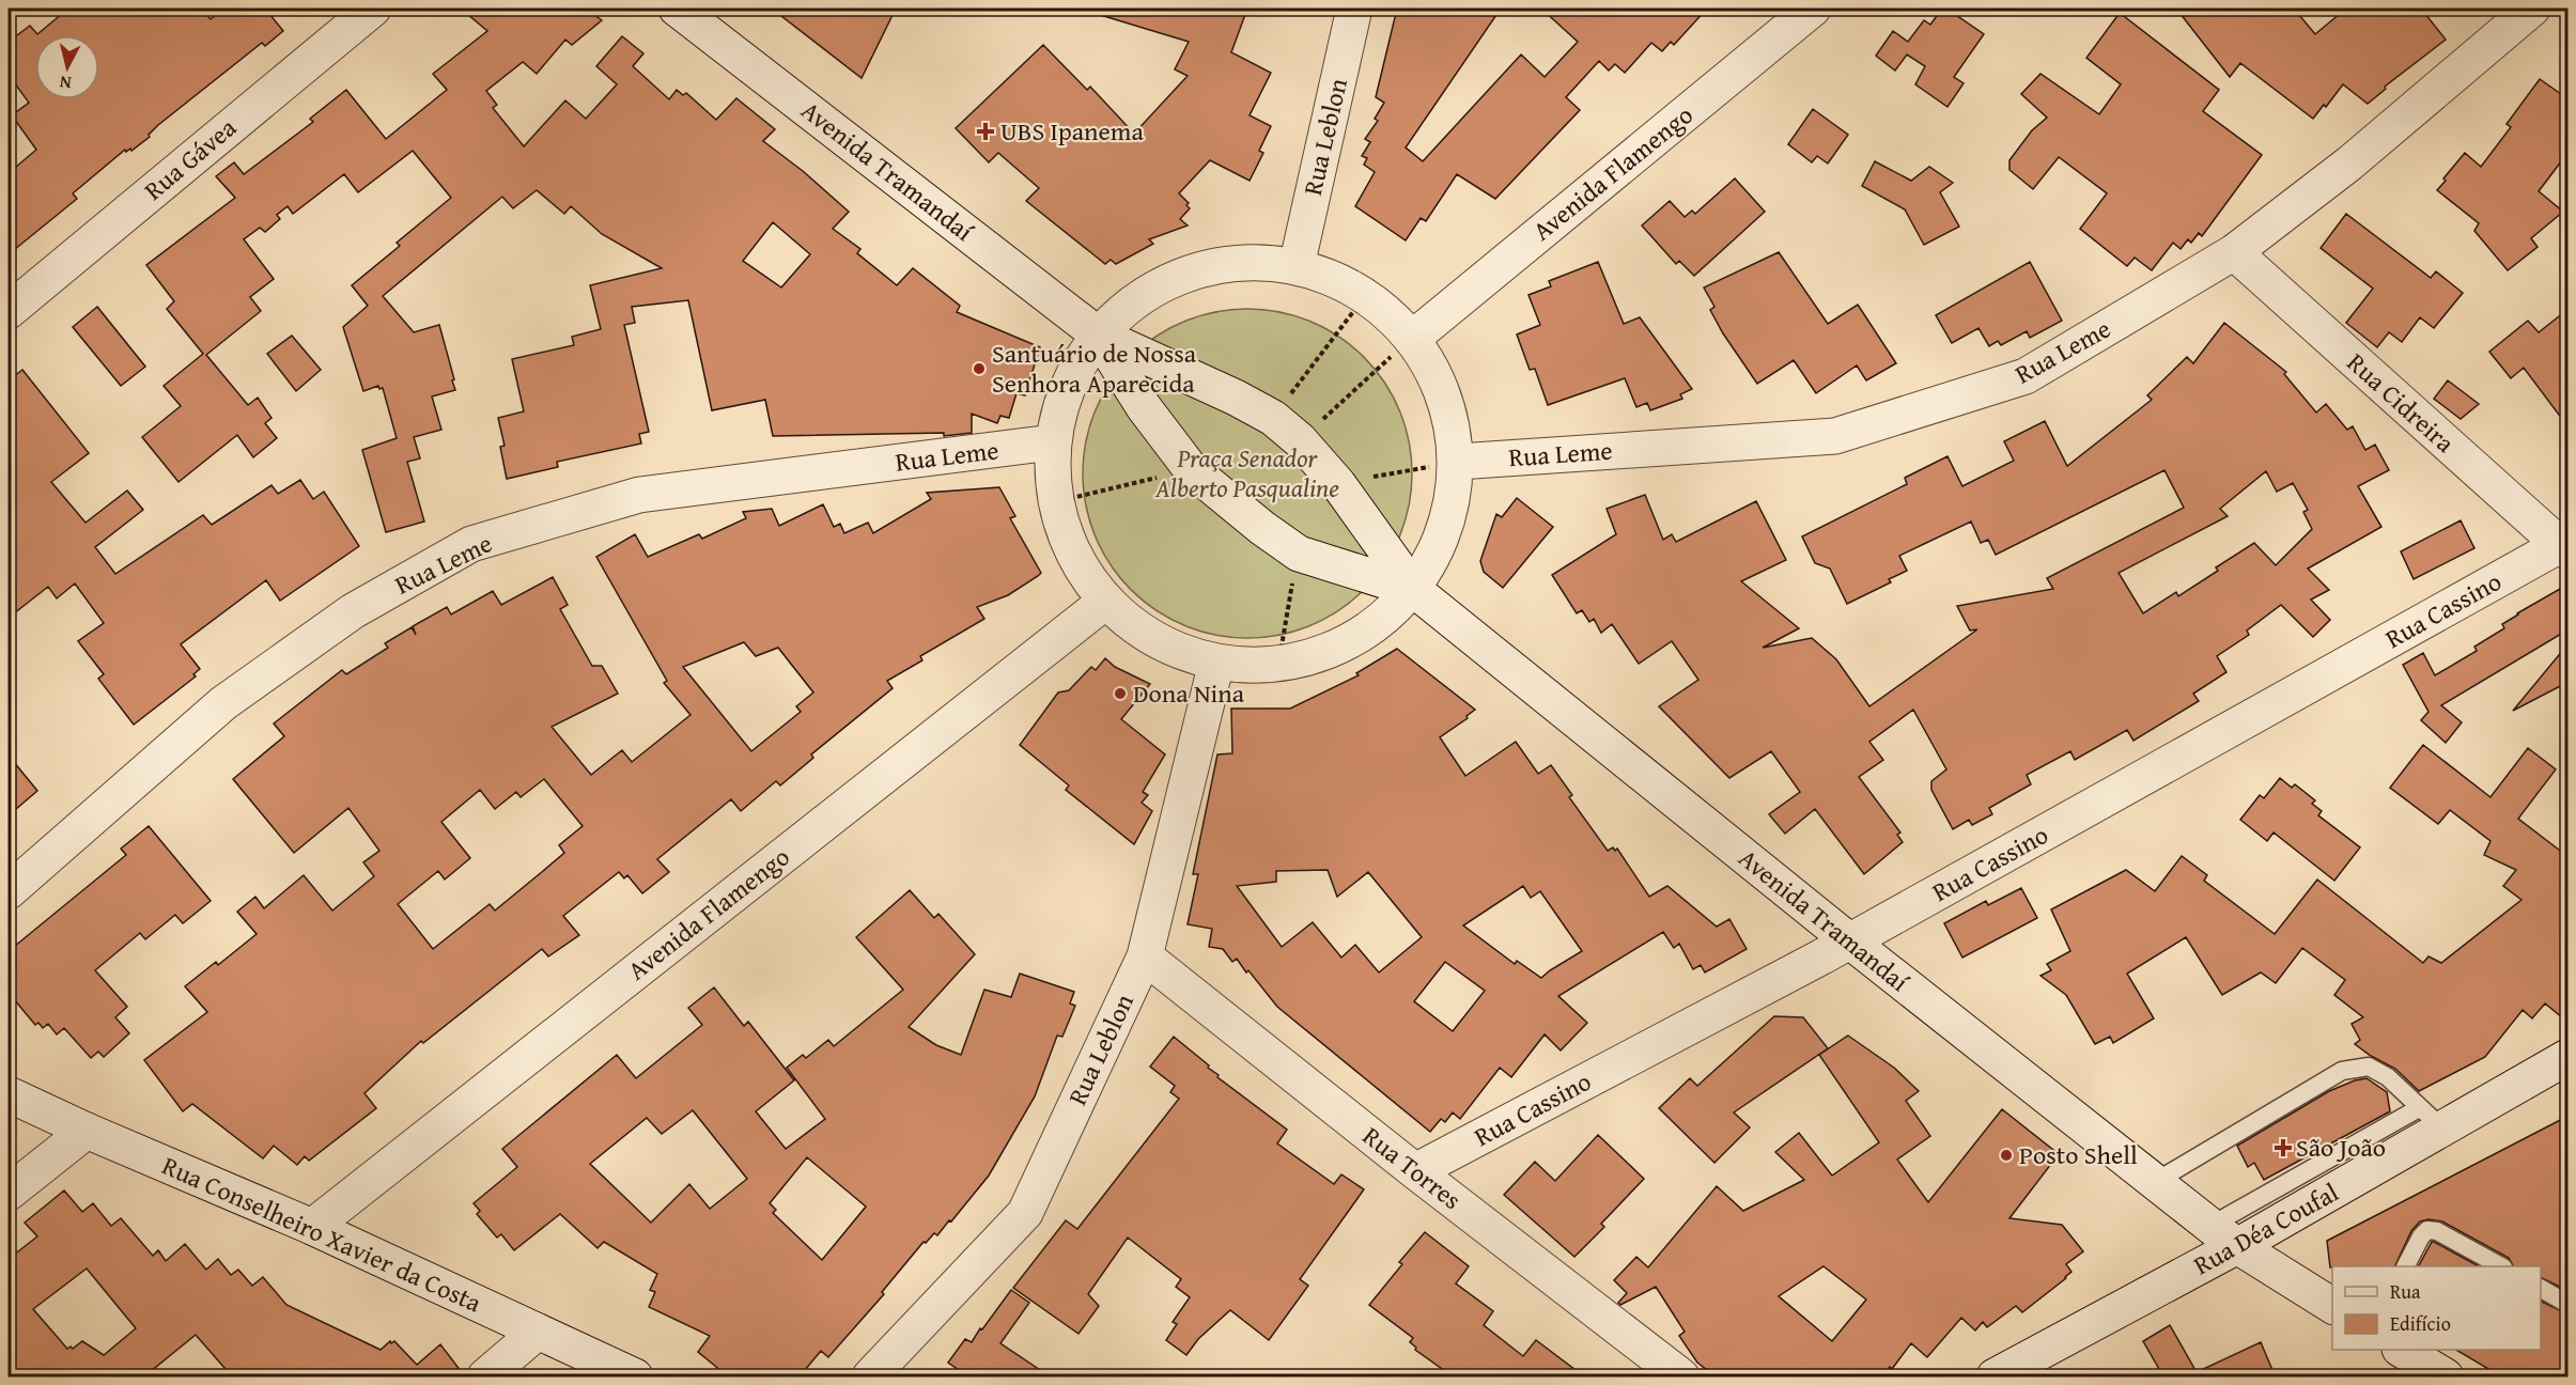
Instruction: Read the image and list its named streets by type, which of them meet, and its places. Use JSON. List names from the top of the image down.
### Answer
{
  "streets": {
    "street": [
      "Rua Leblon",
      "Rua Gávea",
      "Avenida Tramandaí",
      "Avenida Flamengo",
      "Rua Leme",
      "Rua Cidreira",
      "Rua Cassino",
      "Rua Torres",
      "Rua Déa Coufal",
      "Rua Conselheiro Xavier da Costa"
    ]
  },
  "crossings": [
    ["Rua Leblon", "Rua Torres"],
    ["Avenida Tramandaí", "Rua Cassino"],
    ["Avenida Tramandaí", "Rua Déa Coufal"],
    ["Avenida Flamengo", "Rua Conselheiro Xavier da Costa"],
    ["Rua Leme", "Rua Cidreira"],
    ["Rua Cidreira", "Rua Cassino"],
    ["Rua Cassino", "Rua Torres"]
  ],
  "parks": ["Praça Senador Alberto Pasqualine"],
  "places": {
    "health": ["UBS Ipanema", "São João"],
    "other": ["Santuário de Nossa Senhora Aparecida", "Dona Nina", "Posto Shell"]
  },
  "legend": ["Rua", "Edifício"],
  "north": "bottom"
}
